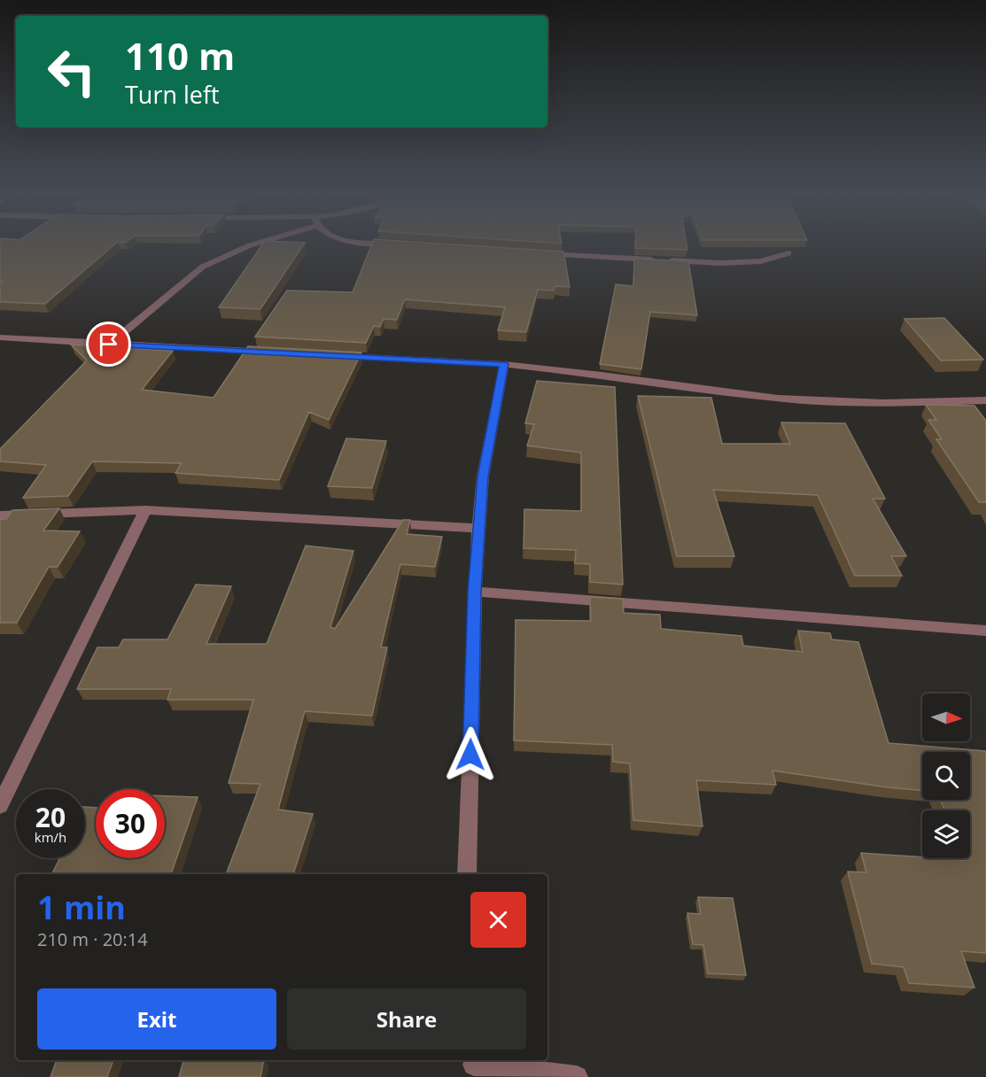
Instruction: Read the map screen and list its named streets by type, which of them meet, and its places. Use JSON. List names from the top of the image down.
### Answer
{
  "north": "right",
  "page": {
    "turn": ["110 m", "Turn left"],
    "speed": "20 km/h",
    "limit": "30",
    "heading": ["1 min", "210 m · 20:14"],
    "buttons": ["Exit", "Share"]
  }
}
